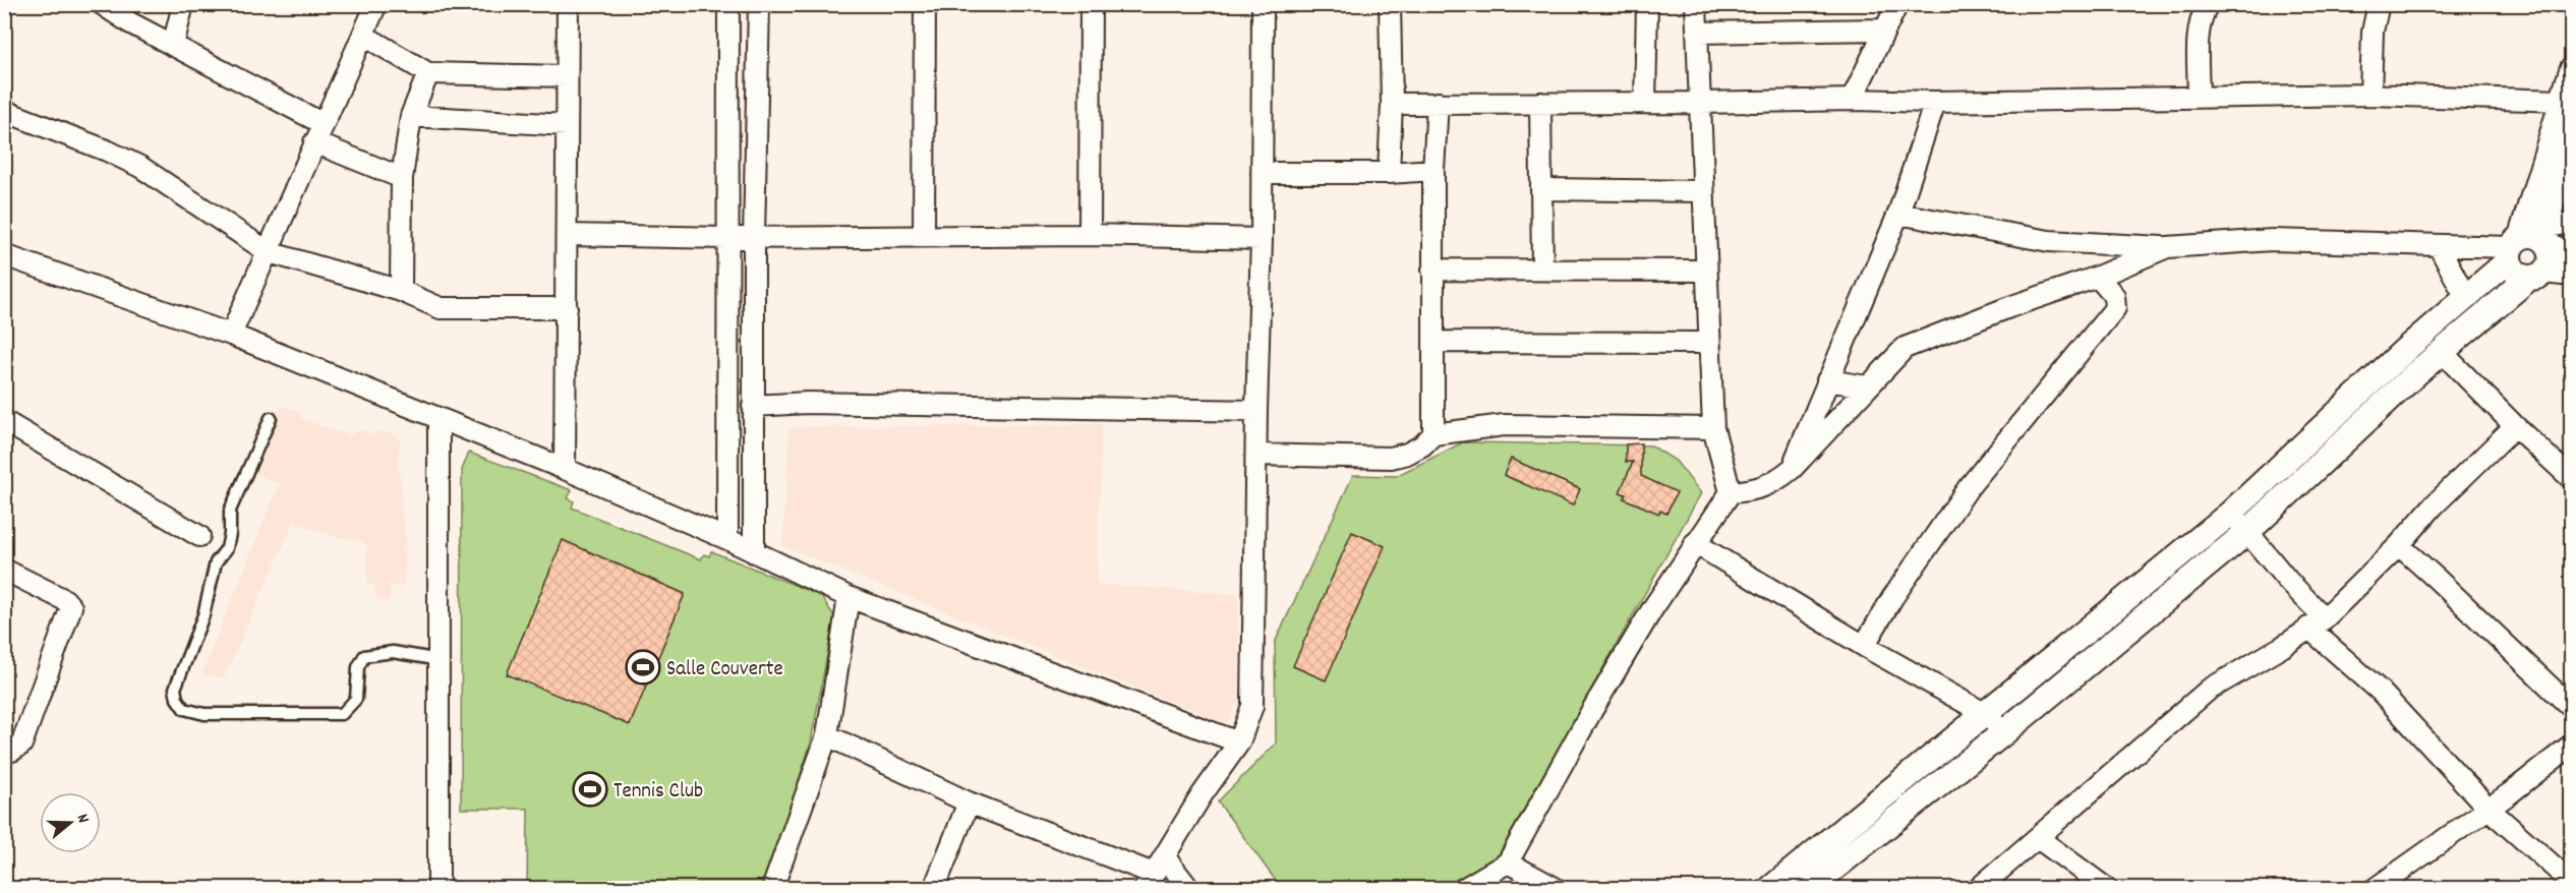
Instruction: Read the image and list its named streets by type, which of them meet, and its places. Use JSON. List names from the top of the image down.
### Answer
{
  "places": {
    "sports": ["Salle Couverte", "Tennis Club"]
  },
  "north": "right"
}
